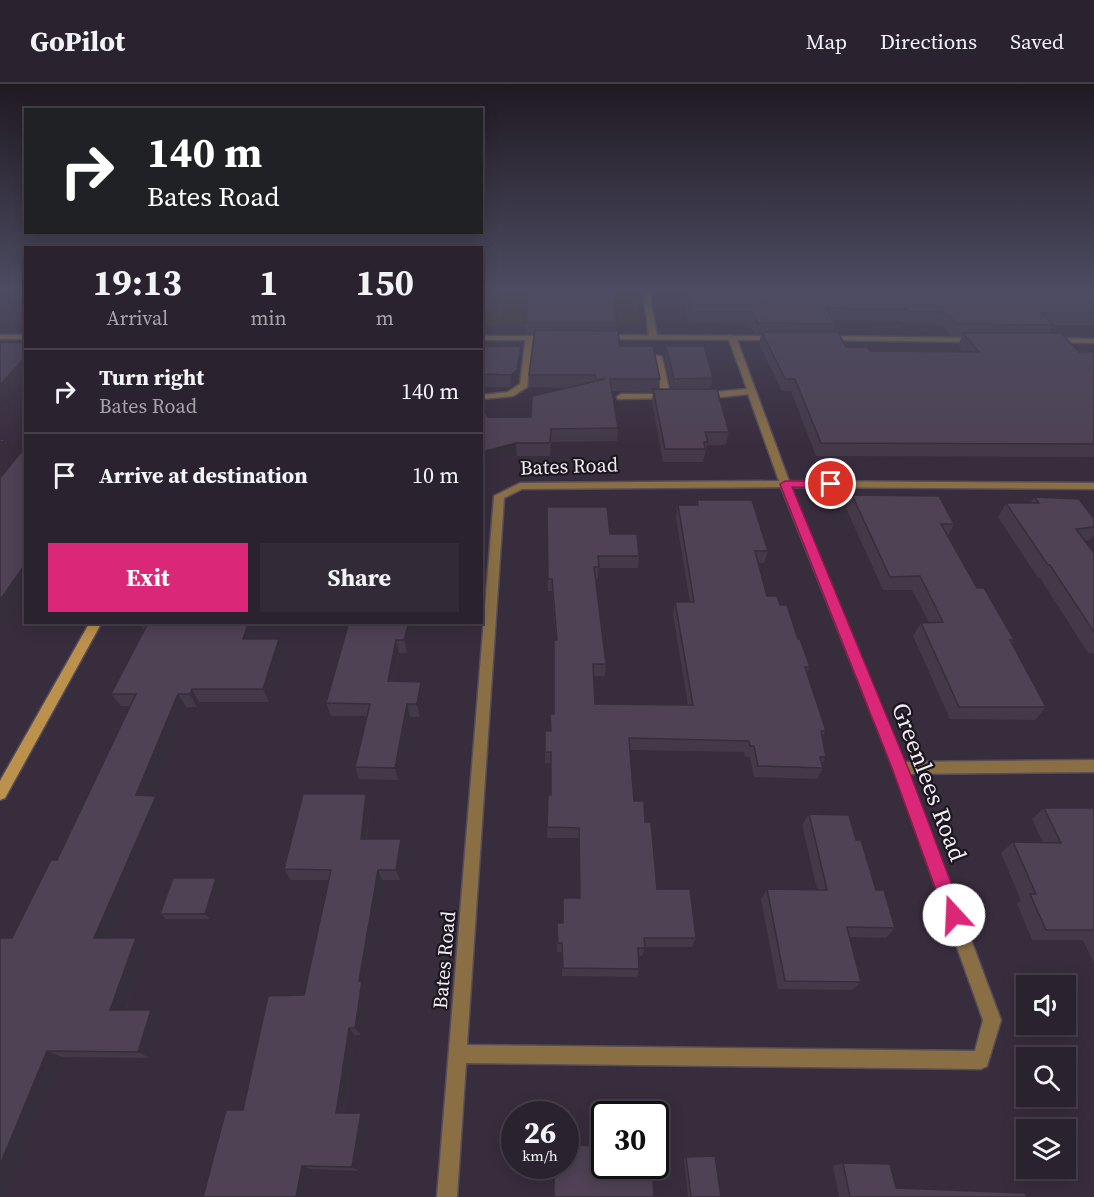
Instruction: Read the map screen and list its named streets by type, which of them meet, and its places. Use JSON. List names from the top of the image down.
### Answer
{
  "streets": {
    "street": ["Bates Road", "Greenlees Road"]
  },
  "crossings": [
    ["Bates Road", "Greenlees Road"]
  ],
  "page": {
    "header": "GoPilot",
    "nav": ["Map", "Directions", "Saved"],
    "turn": ["140 m", "Bates Road"],
    "eta": [
      "19:13",
      "Arrival",
      "1",
      "min",
      "150",
      "m"
    ],
    "list": [
      {
        "name": "Turn right",
        "note": "Bates Road",
        "value": "140 m"
      },
      {
        "name": "Arrive at destination",
        "value": "10 m"
      }
    ],
    "buttons": ["Exit", "Share"],
    "speed": "26 km/h",
    "limit": "30"
  }
}
